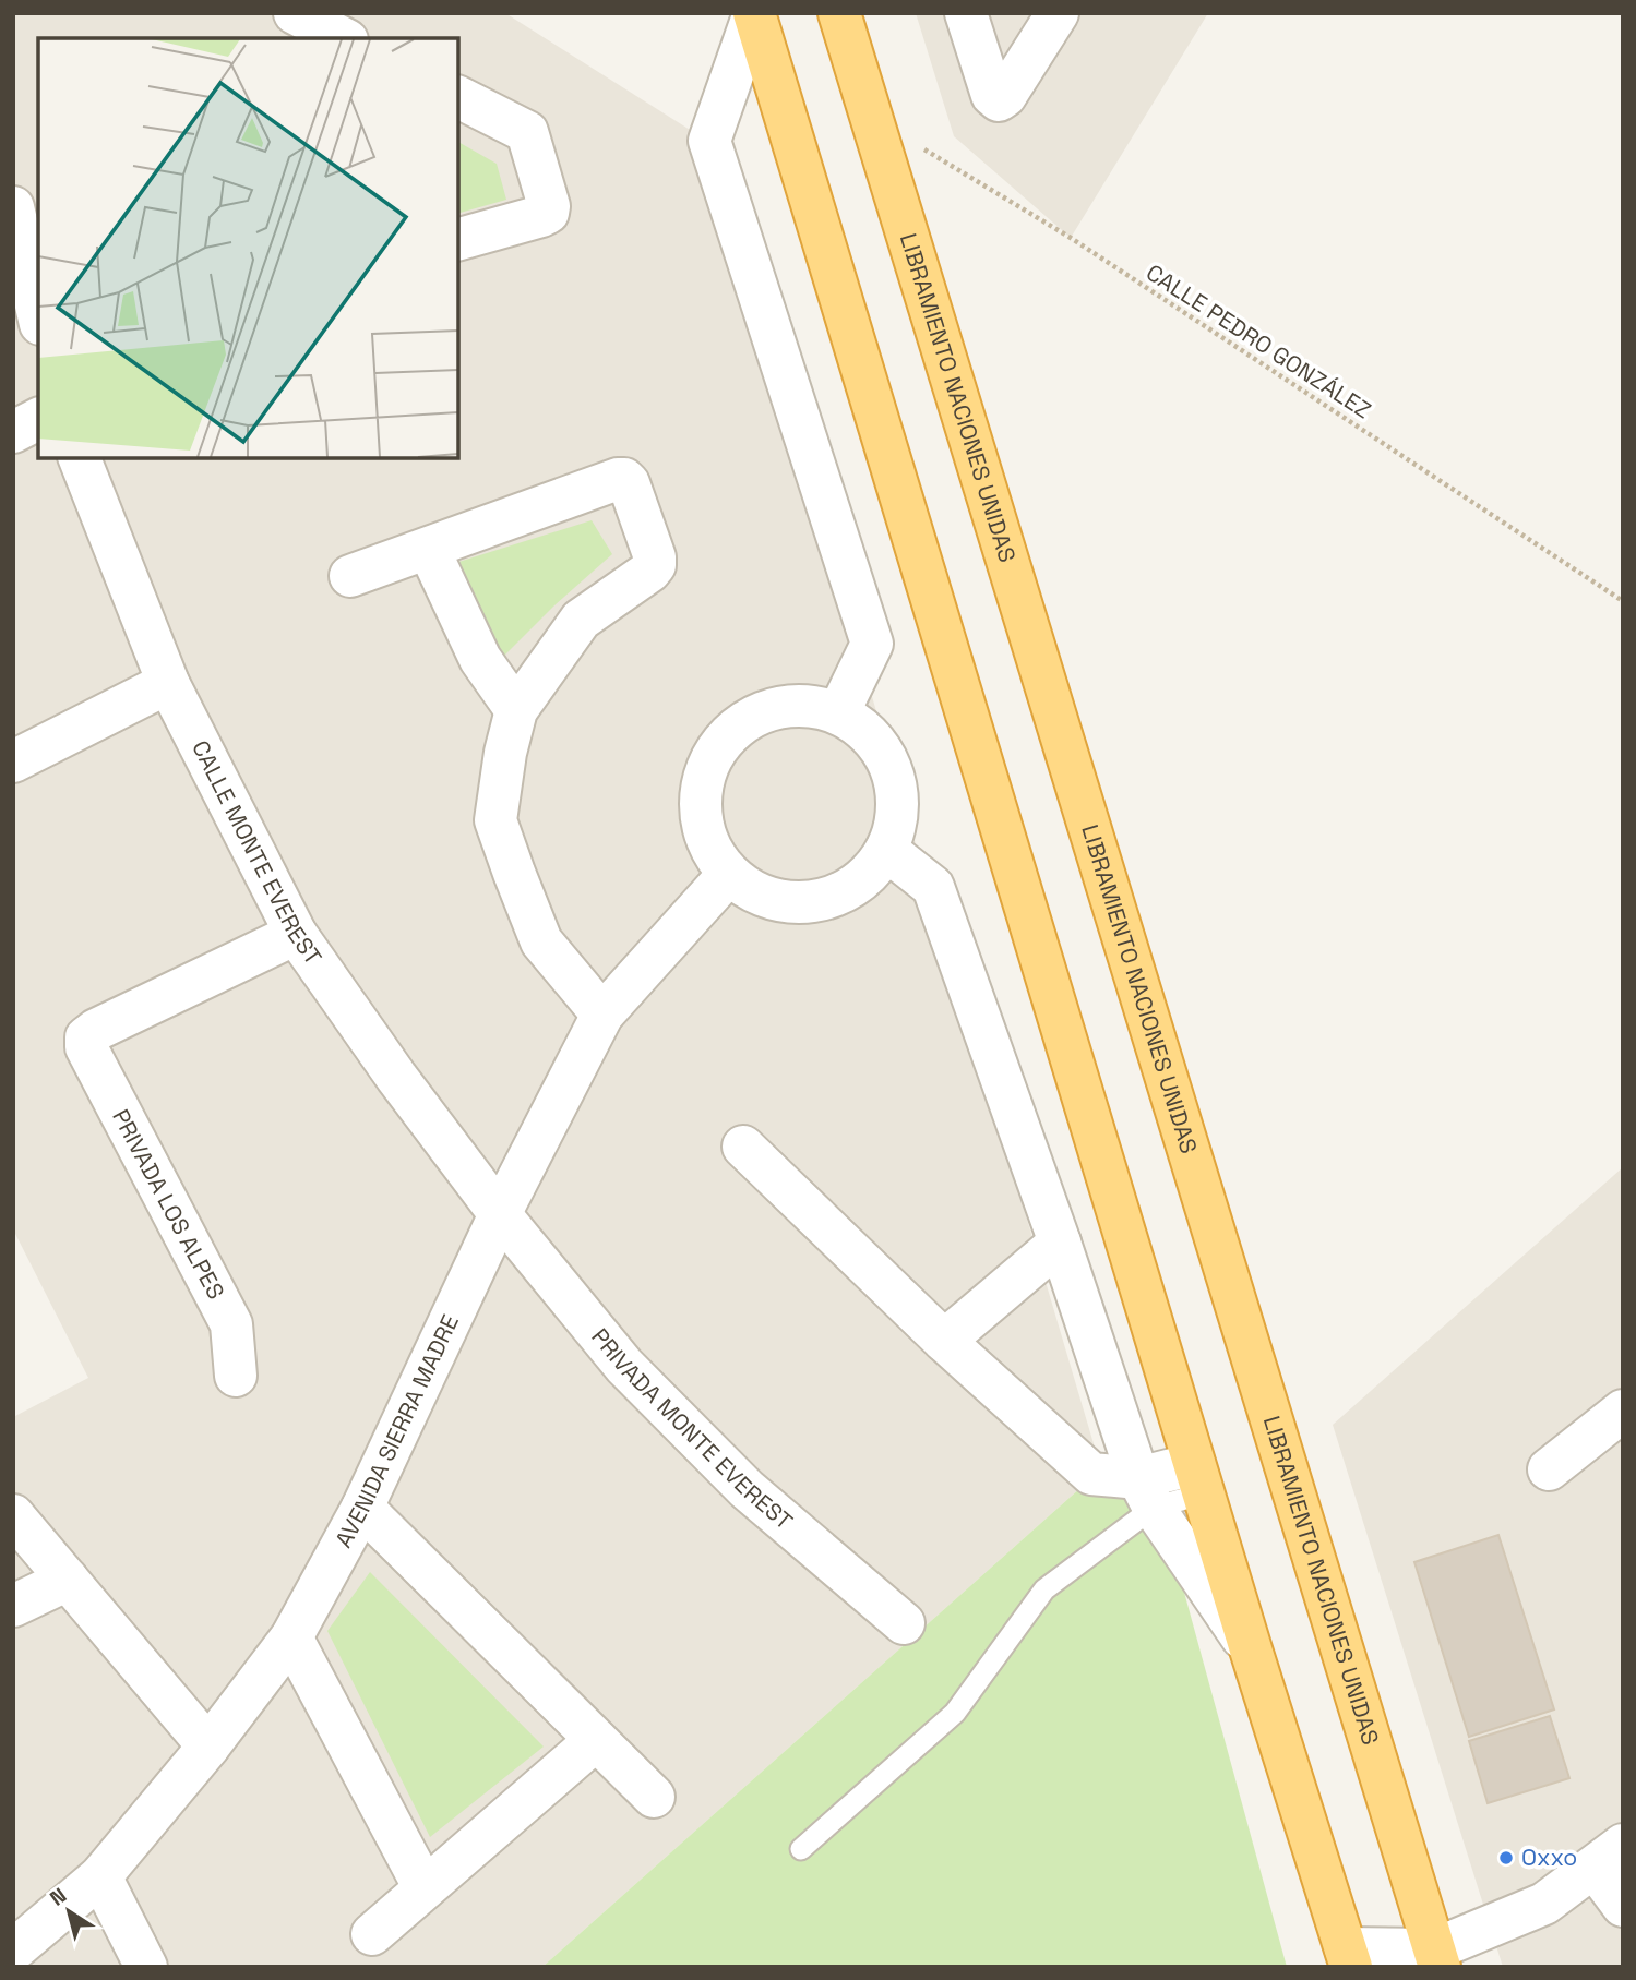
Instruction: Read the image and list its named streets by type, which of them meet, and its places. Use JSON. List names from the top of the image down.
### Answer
{
  "streets": {
    "highway": ["LIBRAMIENTO NACIONES UNIDAS"],
    "street": [
      "CALLE MONTE EVEREST",
      "PRIVADA LOS ALPES",
      "PRIVADA MONTE EVEREST",
      "AVENIDA SIERRA MADRE"
    ],
    "path": ["CALLE PEDRO GONZÁLEZ"]
  },
  "crossings": [
    ["CALLE PEDRO GONZÁLEZ", "LIBRAMIENTO NACIONES UNIDAS"],
    ["CALLE MONTE EVEREST", "PRIVADA LOS ALPES"],
    ["CALLE MONTE EVEREST", "PRIVADA MONTE EVEREST"],
    ["CALLE MONTE EVEREST", "AVENIDA SIERRA MADRE"],
    ["PRIVADA MONTE EVEREST", "AVENIDA SIERRA MADRE"]
  ],
  "places": ["Oxxo"],
  "north": "top left"
}
